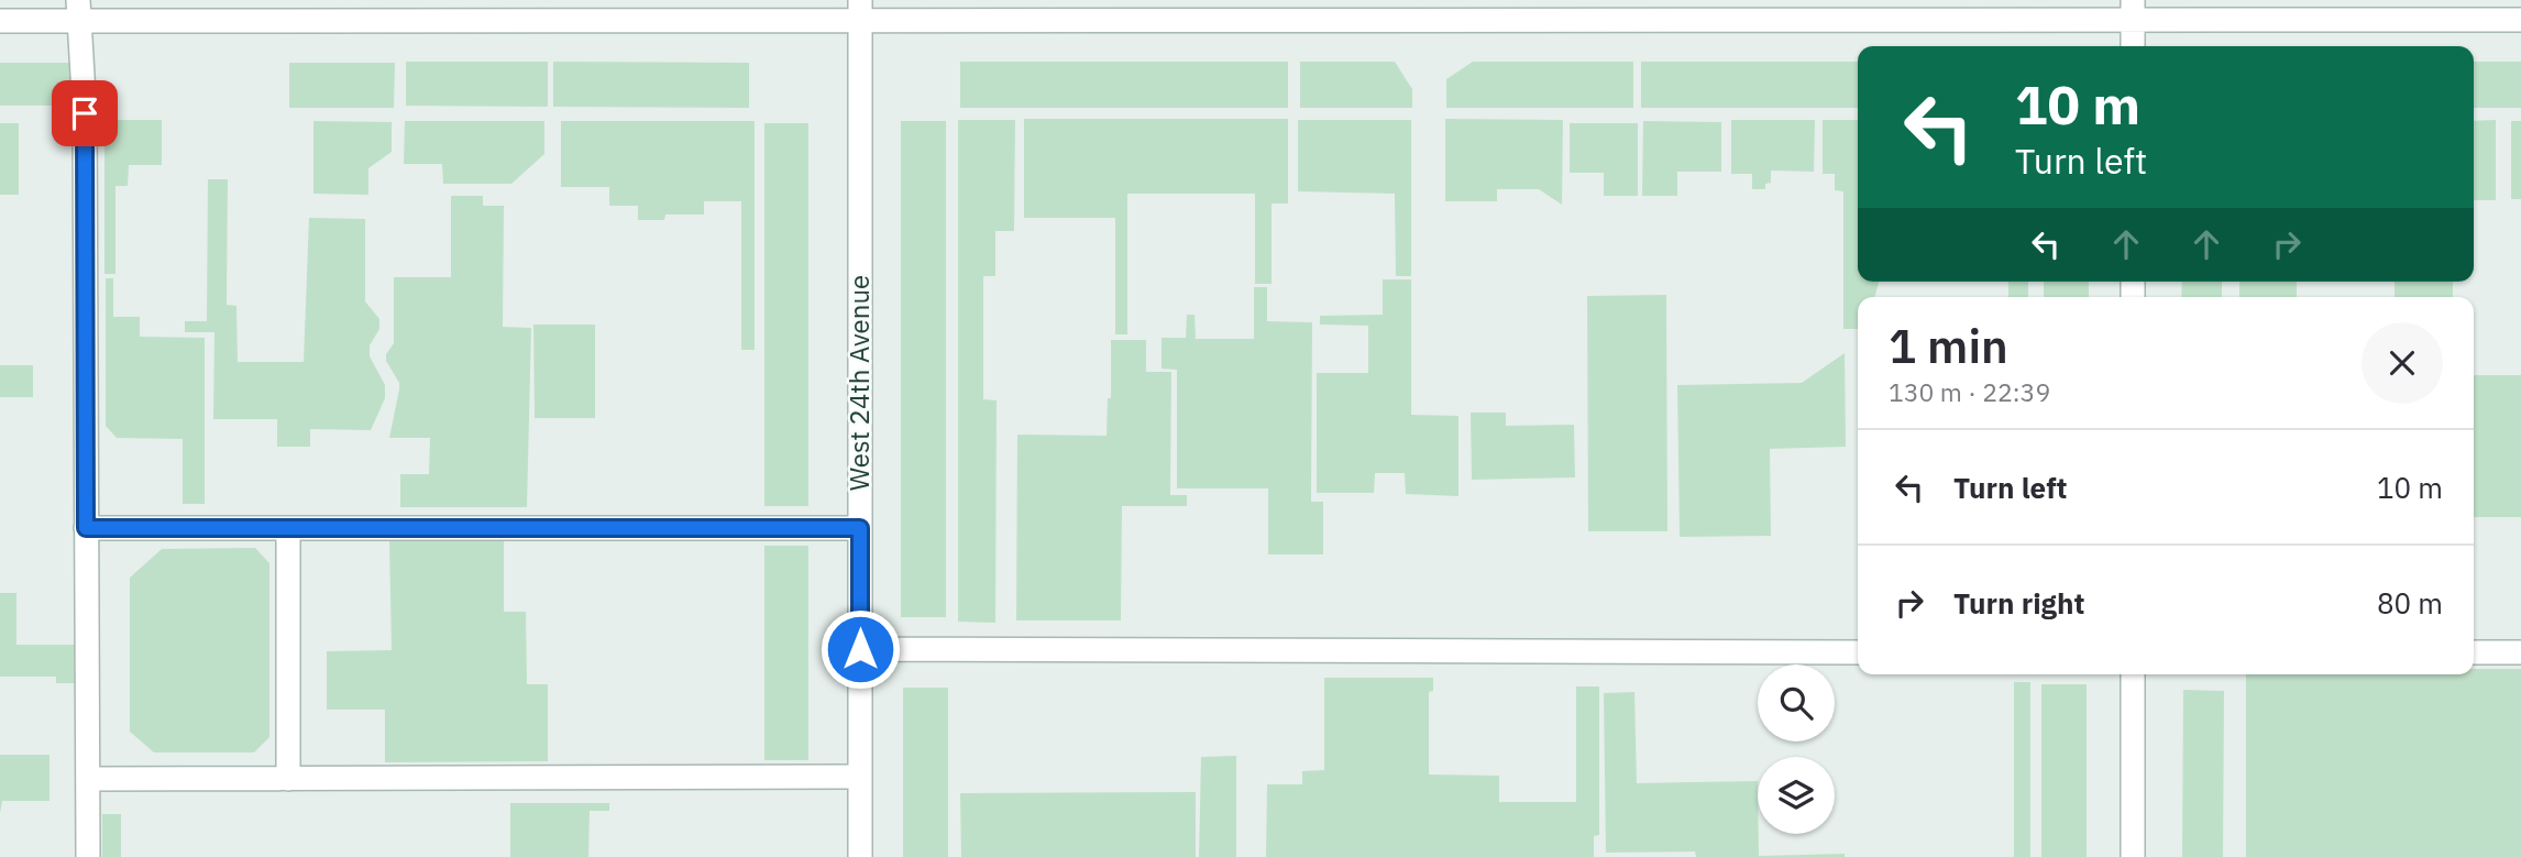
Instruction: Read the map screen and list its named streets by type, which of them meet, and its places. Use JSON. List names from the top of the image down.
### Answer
{
  "streets": {
    "street": ["West 24th Avenue"]
  },
  "page": {
    "turn": ["10 m", "Turn left"],
    "heading": ["1 min", "130 m · 22:39"],
    "list": [
      {
        "name": "Turn left",
        "value": "10 m"
      },
      {
        "name": "Turn right",
        "value": "80 m"
      }
    ]
  }
}
